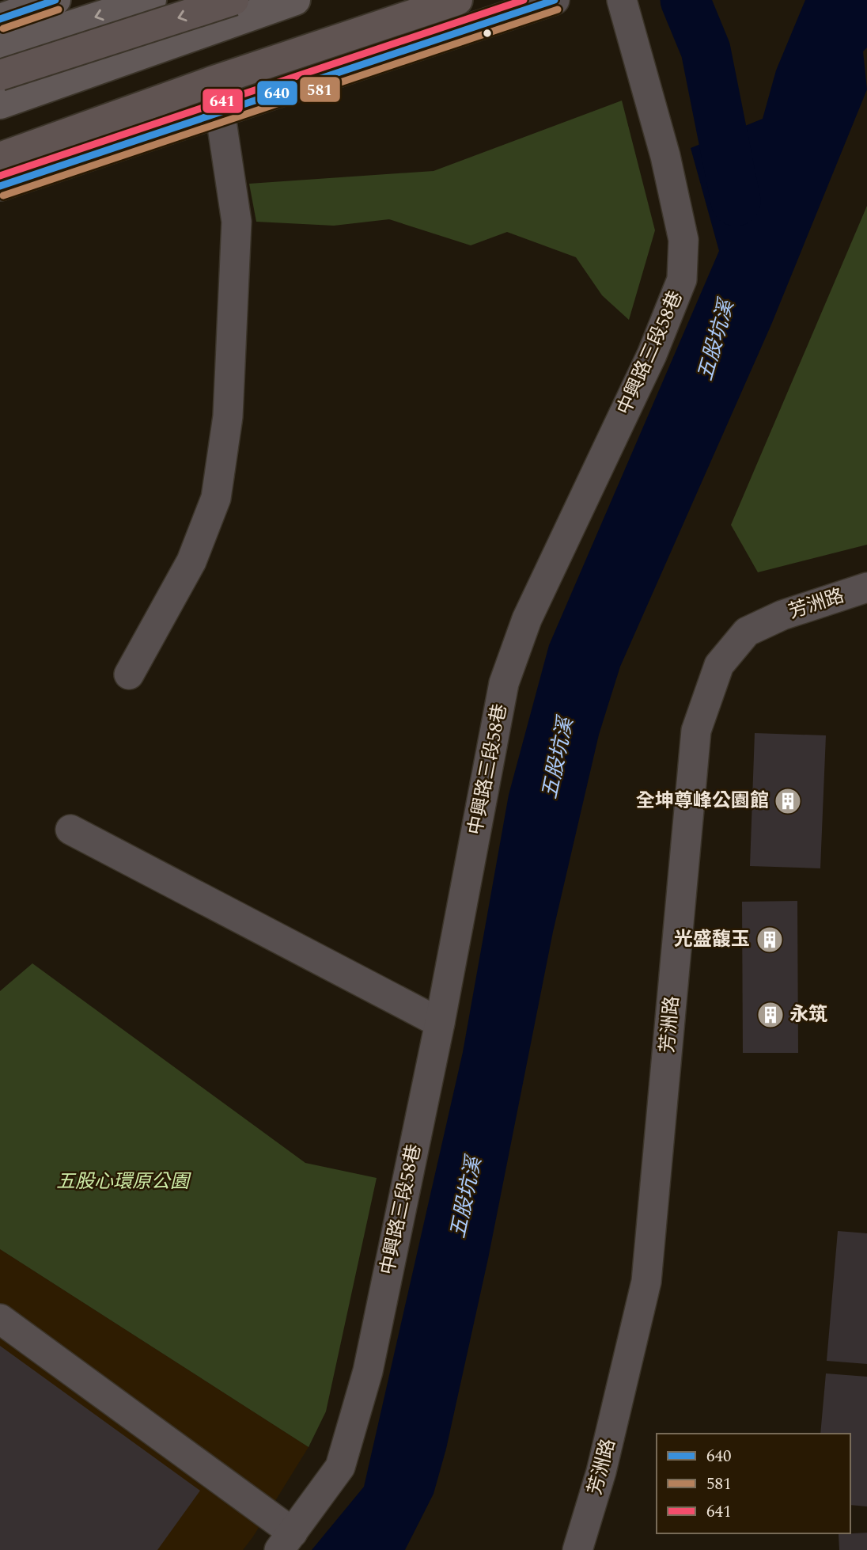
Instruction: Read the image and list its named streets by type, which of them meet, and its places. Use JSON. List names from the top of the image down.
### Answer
{
  "streets": {
    "street": ["中興路三段58巷", "芳洲路"]
  },
  "water": ["五股坑溪"],
  "parks": ["五股心環原公園"],
  "places": {
    "building": ["全坤尊峰公園館", "光盛馥玉", "永筑"]
  },
  "lines": ["transit line 640", "transit line 641", "transit line 581"],
  "legend": ["640", "581", "641"]
}
